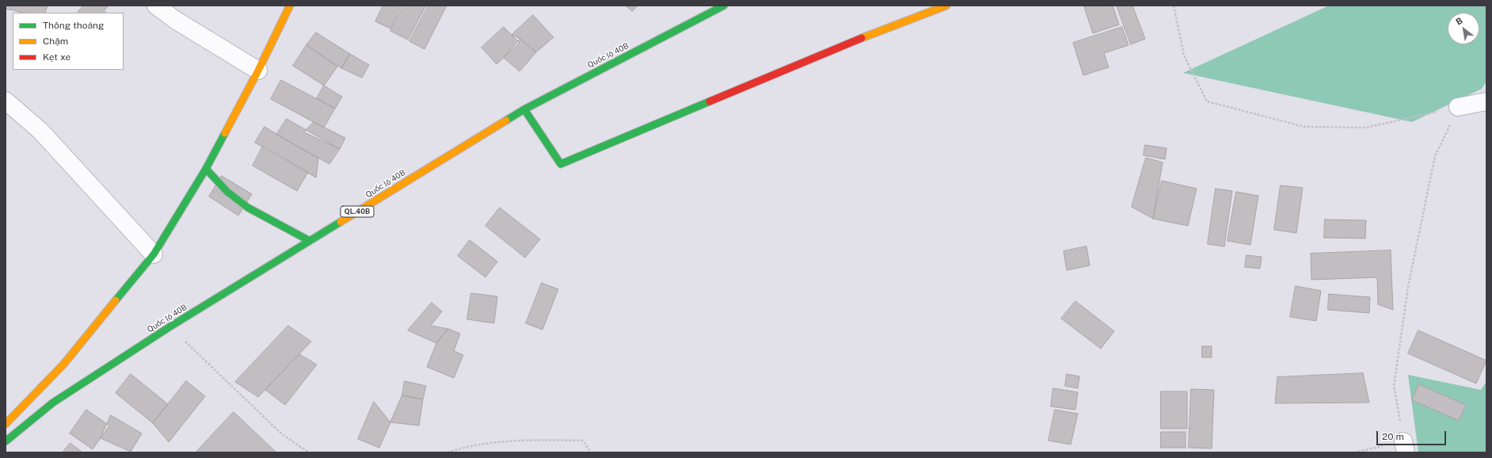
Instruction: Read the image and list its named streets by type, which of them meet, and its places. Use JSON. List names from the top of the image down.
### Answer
{
  "streets": {
    "main road": ["Quốc lộ 40B", "QL.40B"]
  },
  "legend": ["Thông thoáng", "Chậm", "Kẹt xe"],
  "scale_bar": "20 m",
  "north": "top left"
}
